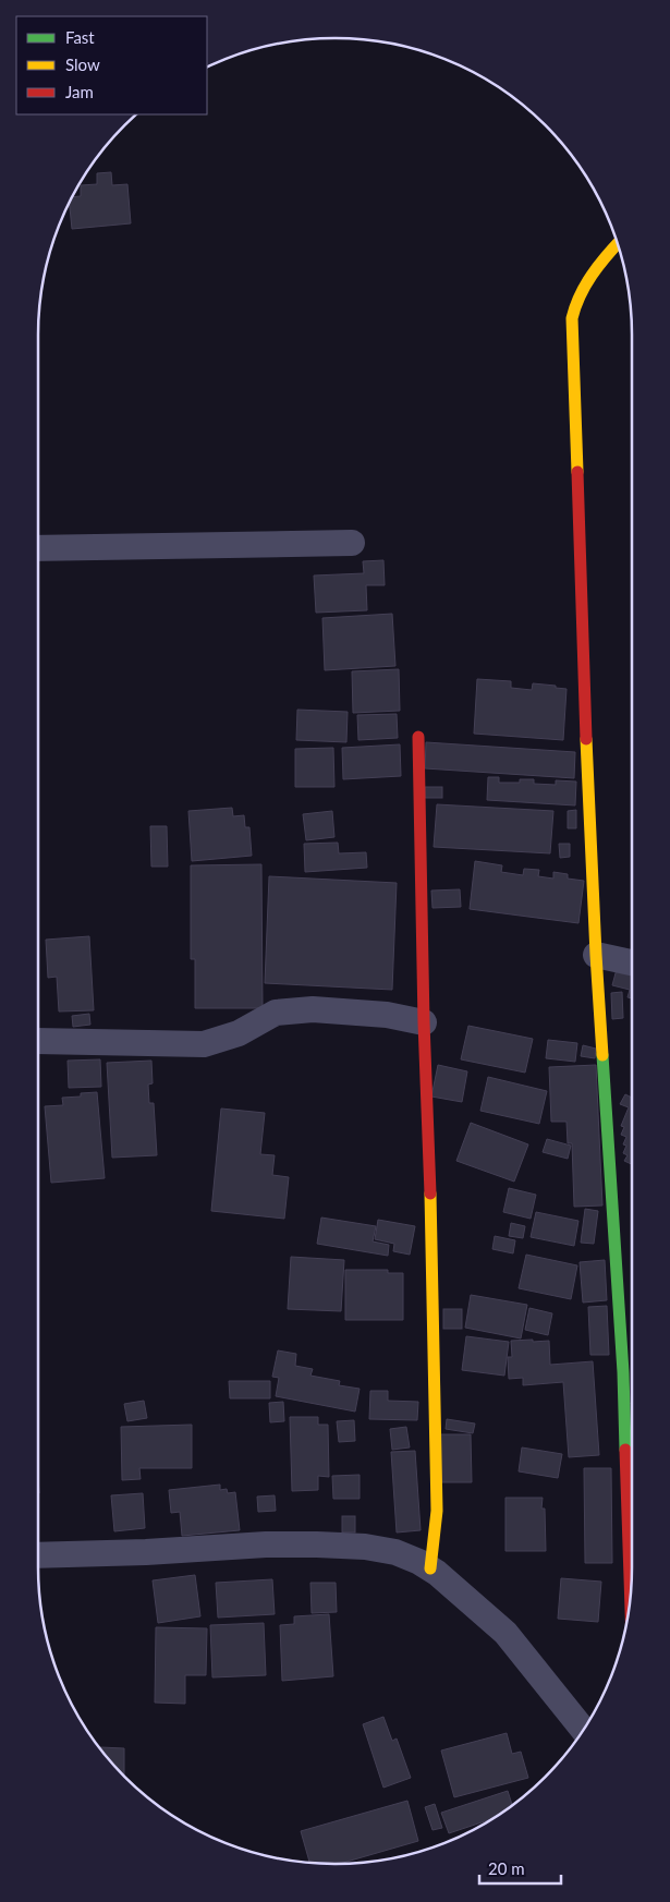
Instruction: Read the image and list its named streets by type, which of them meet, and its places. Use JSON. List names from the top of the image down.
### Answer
{
  "legend": ["Fast", "Slow", "Jam"],
  "scale_bar": "20 m"
}
